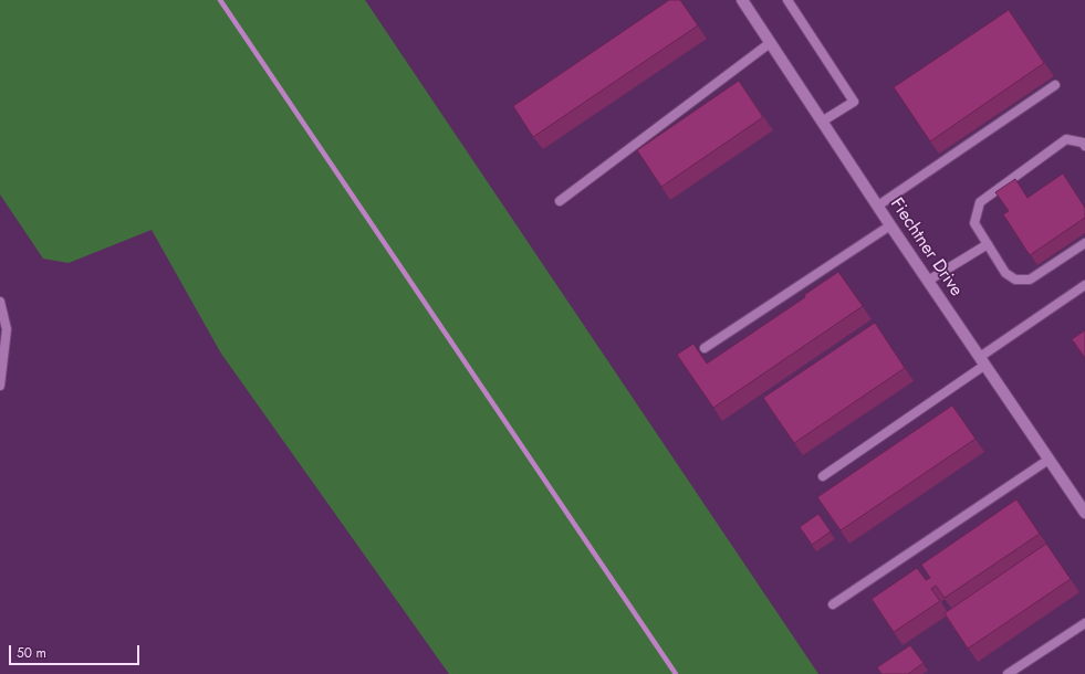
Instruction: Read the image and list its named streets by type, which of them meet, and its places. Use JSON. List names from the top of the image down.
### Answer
{
  "streets": {
    "street": ["Fiechtner Drive"]
  },
  "scale_bar": "50 m"
}
